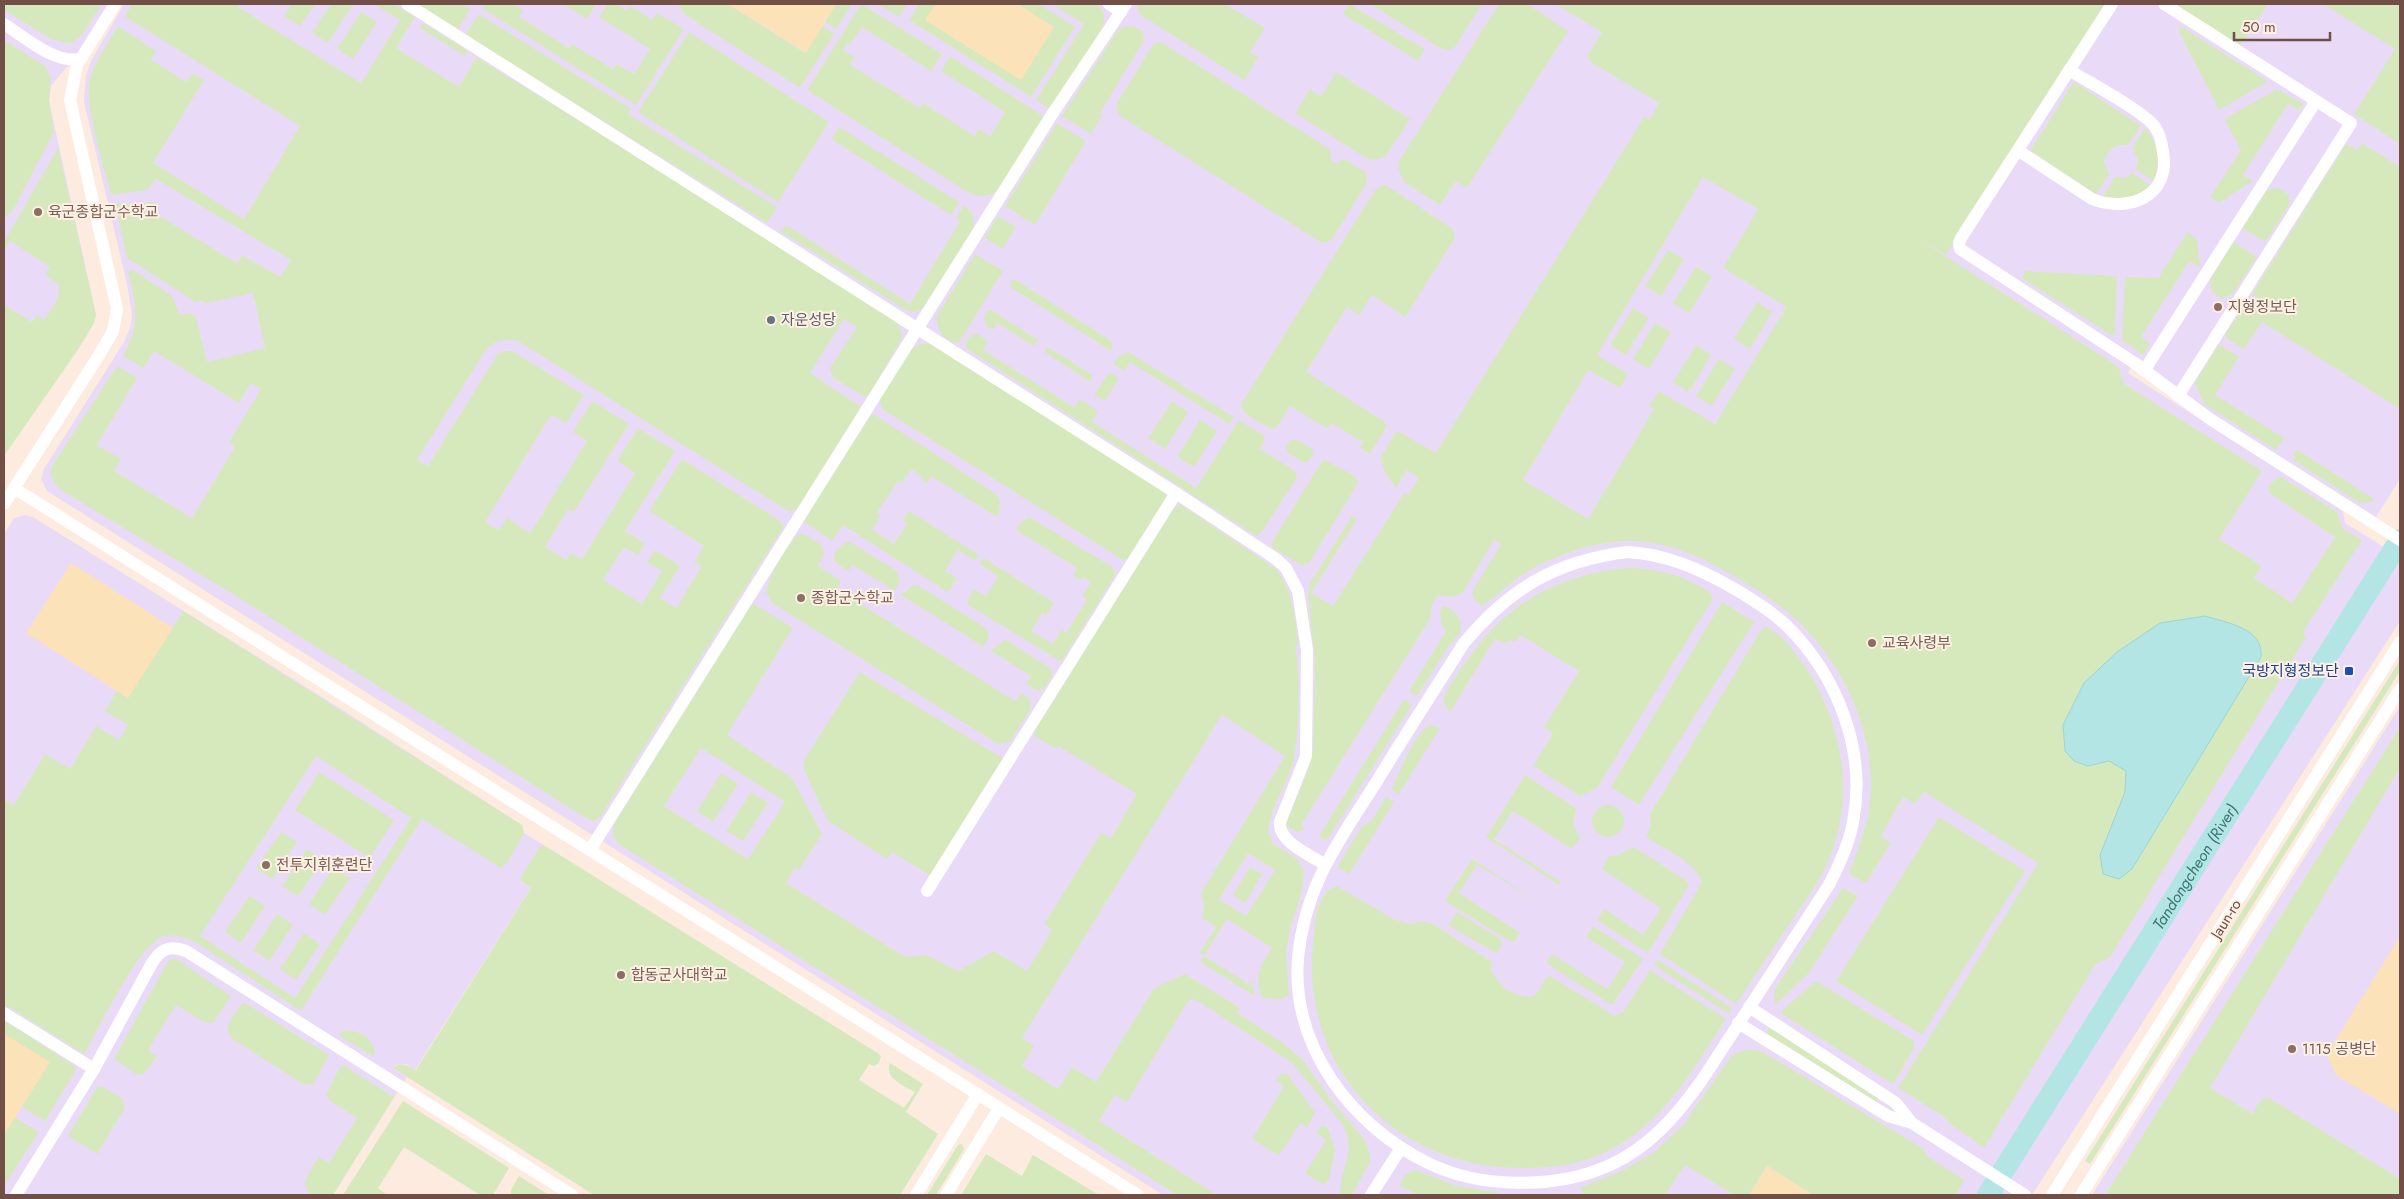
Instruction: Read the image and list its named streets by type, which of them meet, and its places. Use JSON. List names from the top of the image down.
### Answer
{
  "streets": {
    "street": ["Jaun-ro"]
  },
  "water": ["Tandongcheon (River)"],
  "places": {
    "other": [
      "육군종합군수학교",
      "지형정보단",
      "자운성당",
      "종합군수학교",
      "교육사령부",
      "전투지휘훈련단",
      "합동군사대학교",
      "1115 공병단"
    ],
    "transit": ["국방지형정보단"]
  },
  "scale_bar": "50 m"
}
